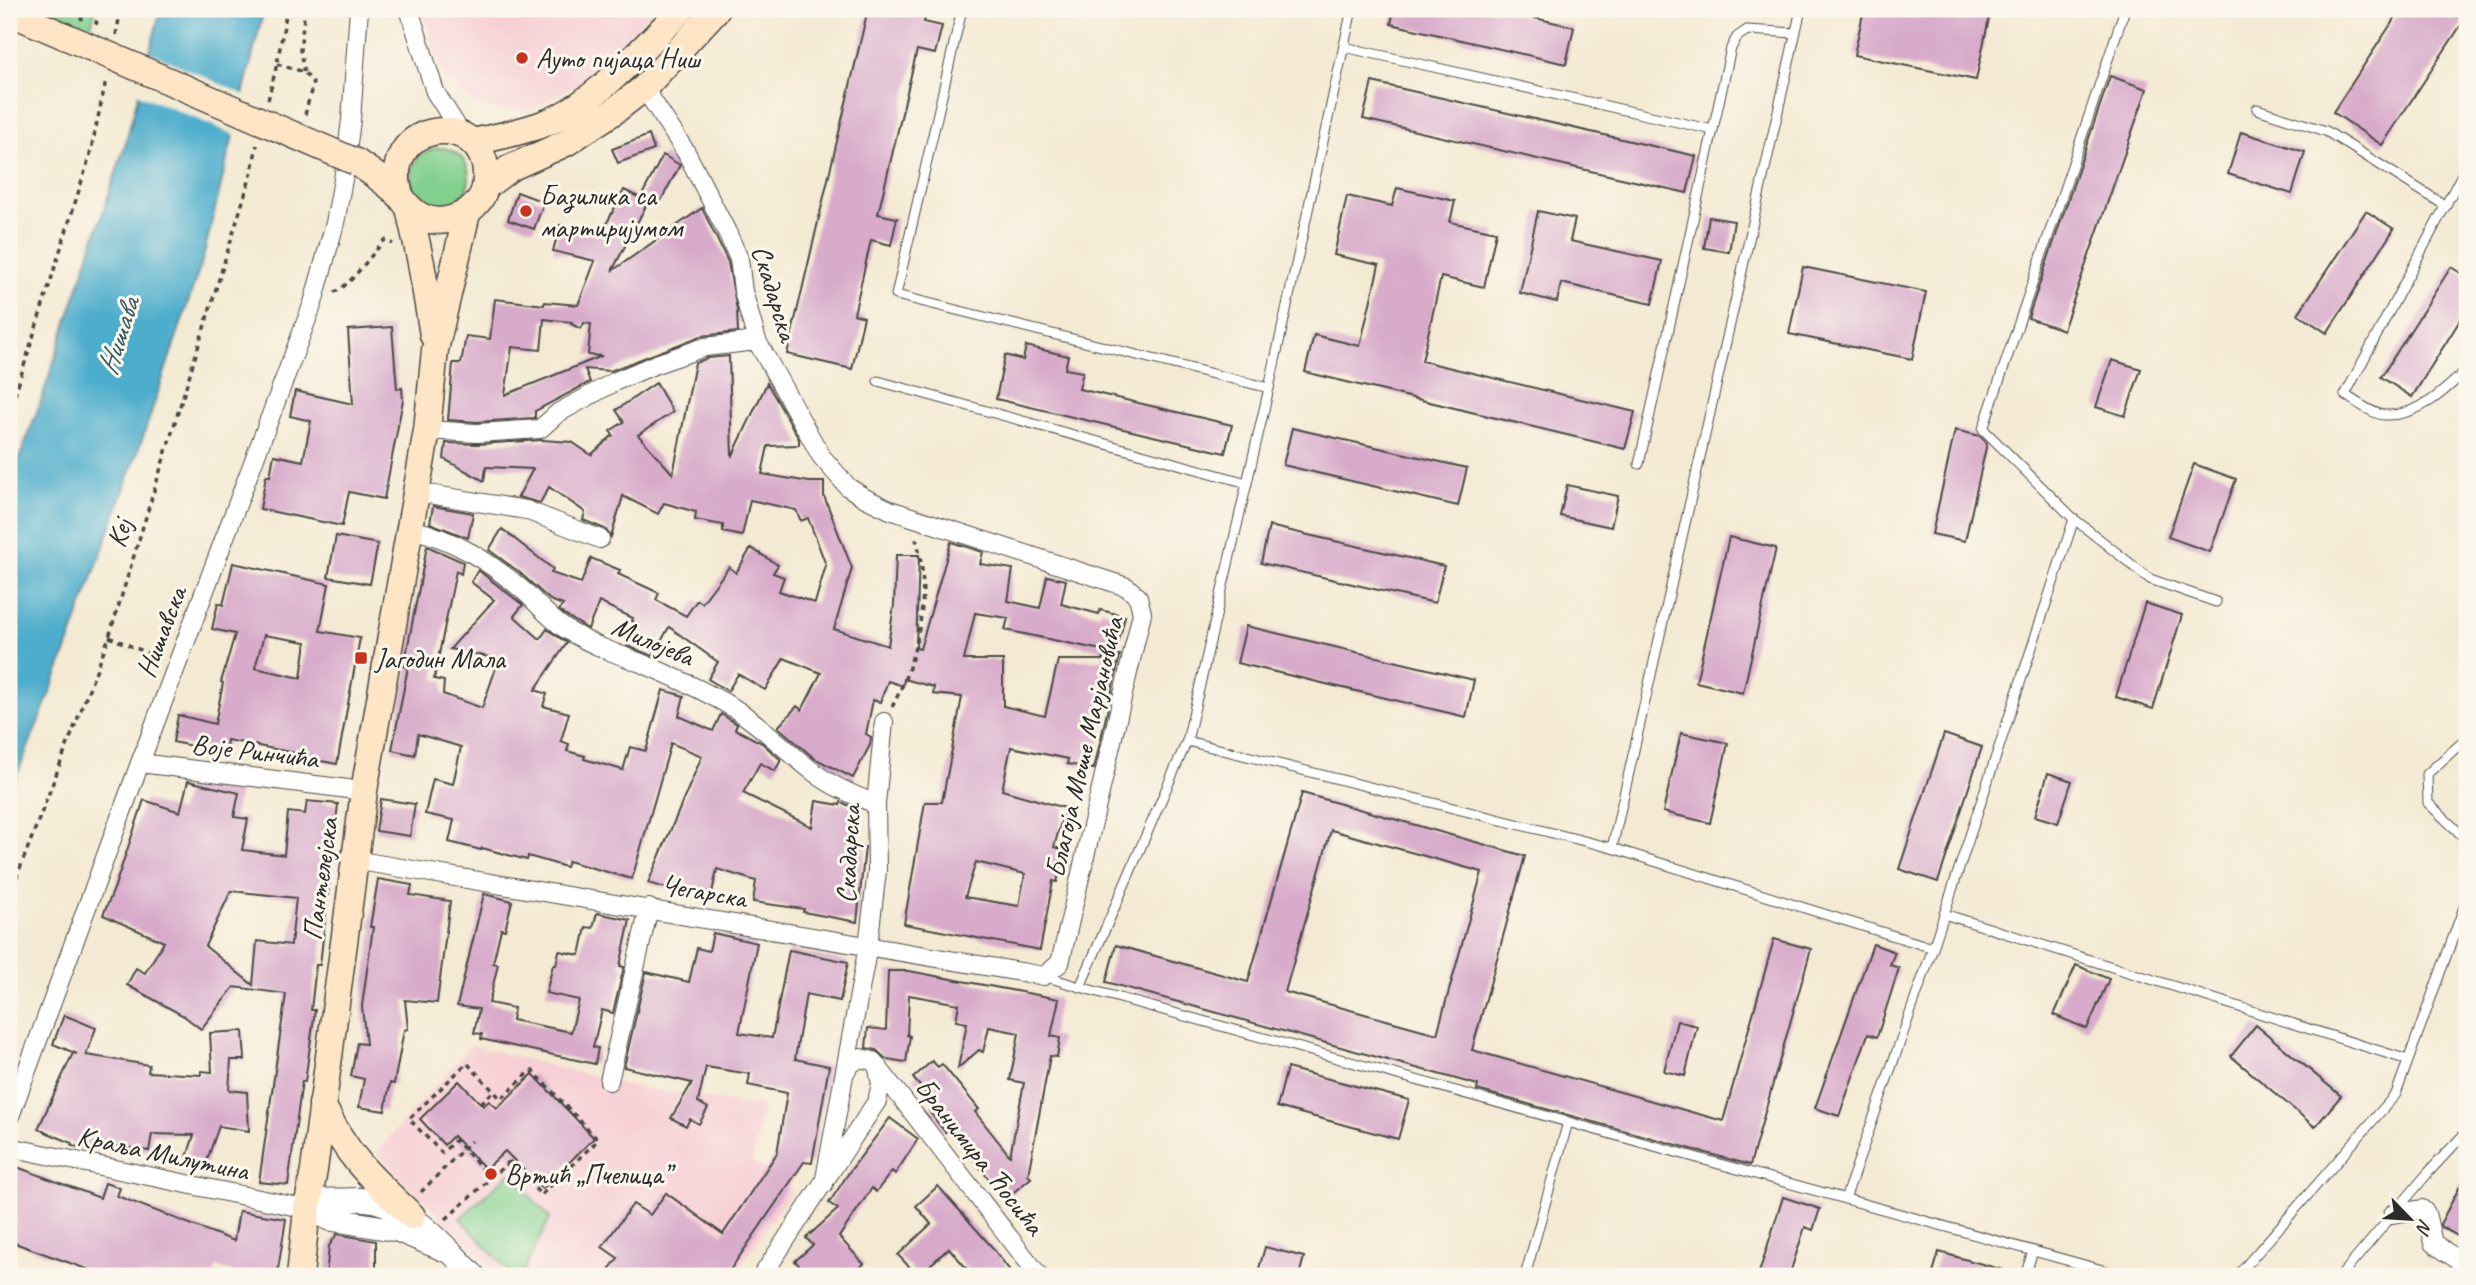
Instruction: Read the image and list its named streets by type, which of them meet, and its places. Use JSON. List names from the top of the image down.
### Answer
{
  "streets": {
    "main road": ["Пантелејска"],
    "street": [
      "Скадарска",
      "Нишавска",
      "Милојева",
      "Благоја Моше Марјановића",
      "Воје Ринчића",
      "Чегарска",
      "Краља Милутина",
      "Бранимира Ћосића"
    ],
    "path": ["Кеј"]
  },
  "crossings": [
    ["Скадарска", "Милојева"],
    ["Скадарска", "Благоја Моше Марјановића"],
    ["Скадарска", "Чегарска"],
    ["Нишавска", "Воје Ринчића"],
    ["Милојева", "Пантелејска"],
    ["Благоја Моше Марјановића", "Чегарска"],
    ["Воје Ринчића", "Пантелејска"],
    ["Пантелејска", "Чегарска"],
    ["Пантелејска", "Краља Милутина"]
  ],
  "water": ["Нишава"],
  "places": {
    "other": ["Ауто пијаца Ниш", "Базилика са мартиријумом", "Вртић „Пчелица”"],
    "transit": ["Јагодин Мала"]
  },
  "north": "bottom right"
}
